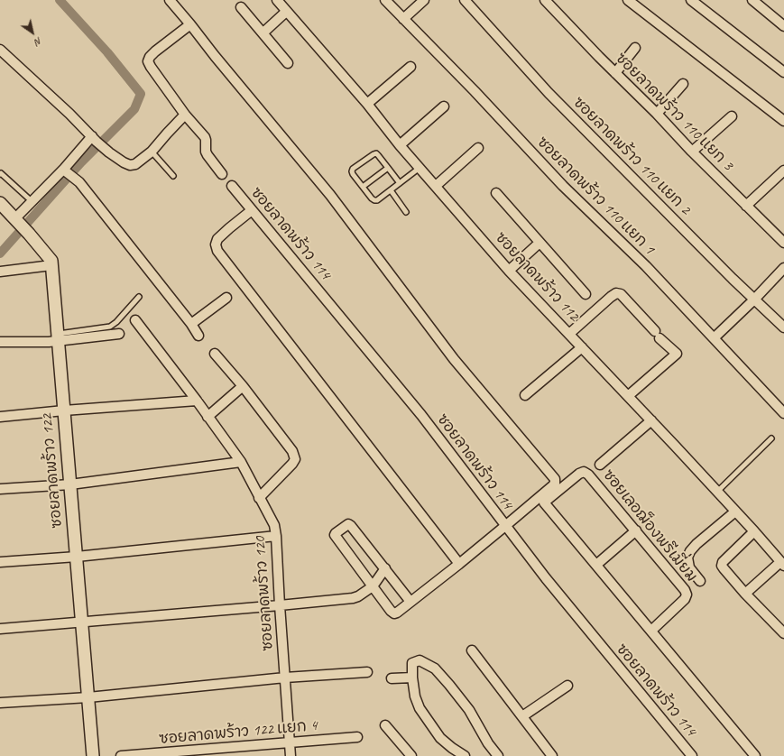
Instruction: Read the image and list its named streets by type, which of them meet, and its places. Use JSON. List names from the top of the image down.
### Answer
{
  "streets": {
    "street": [
      "ซอยลาดพร้าว 110 แยก 3",
      "ซอยลาดพร้าว 110 แยก 2",
      "ซอยลาดพร้าว 110 แยก 1",
      "ซอยลาดพร้าว 114",
      "ซอยลาดพร้าว 112",
      "ซอยลาดพร้าว 122",
      "ซอยเลอฌ็องพรีเมี่ยม",
      "ซอยลาดพร้าว 120",
      "ซอยลาดพร้าว 122 แยก 4"
    ]
  },
  "crossings": [
    ["ซอยลาดพร้าว 120", "ซอยลาดพร้าว 122 แยก 4"]
  ],
  "north": "bottom right"
}
